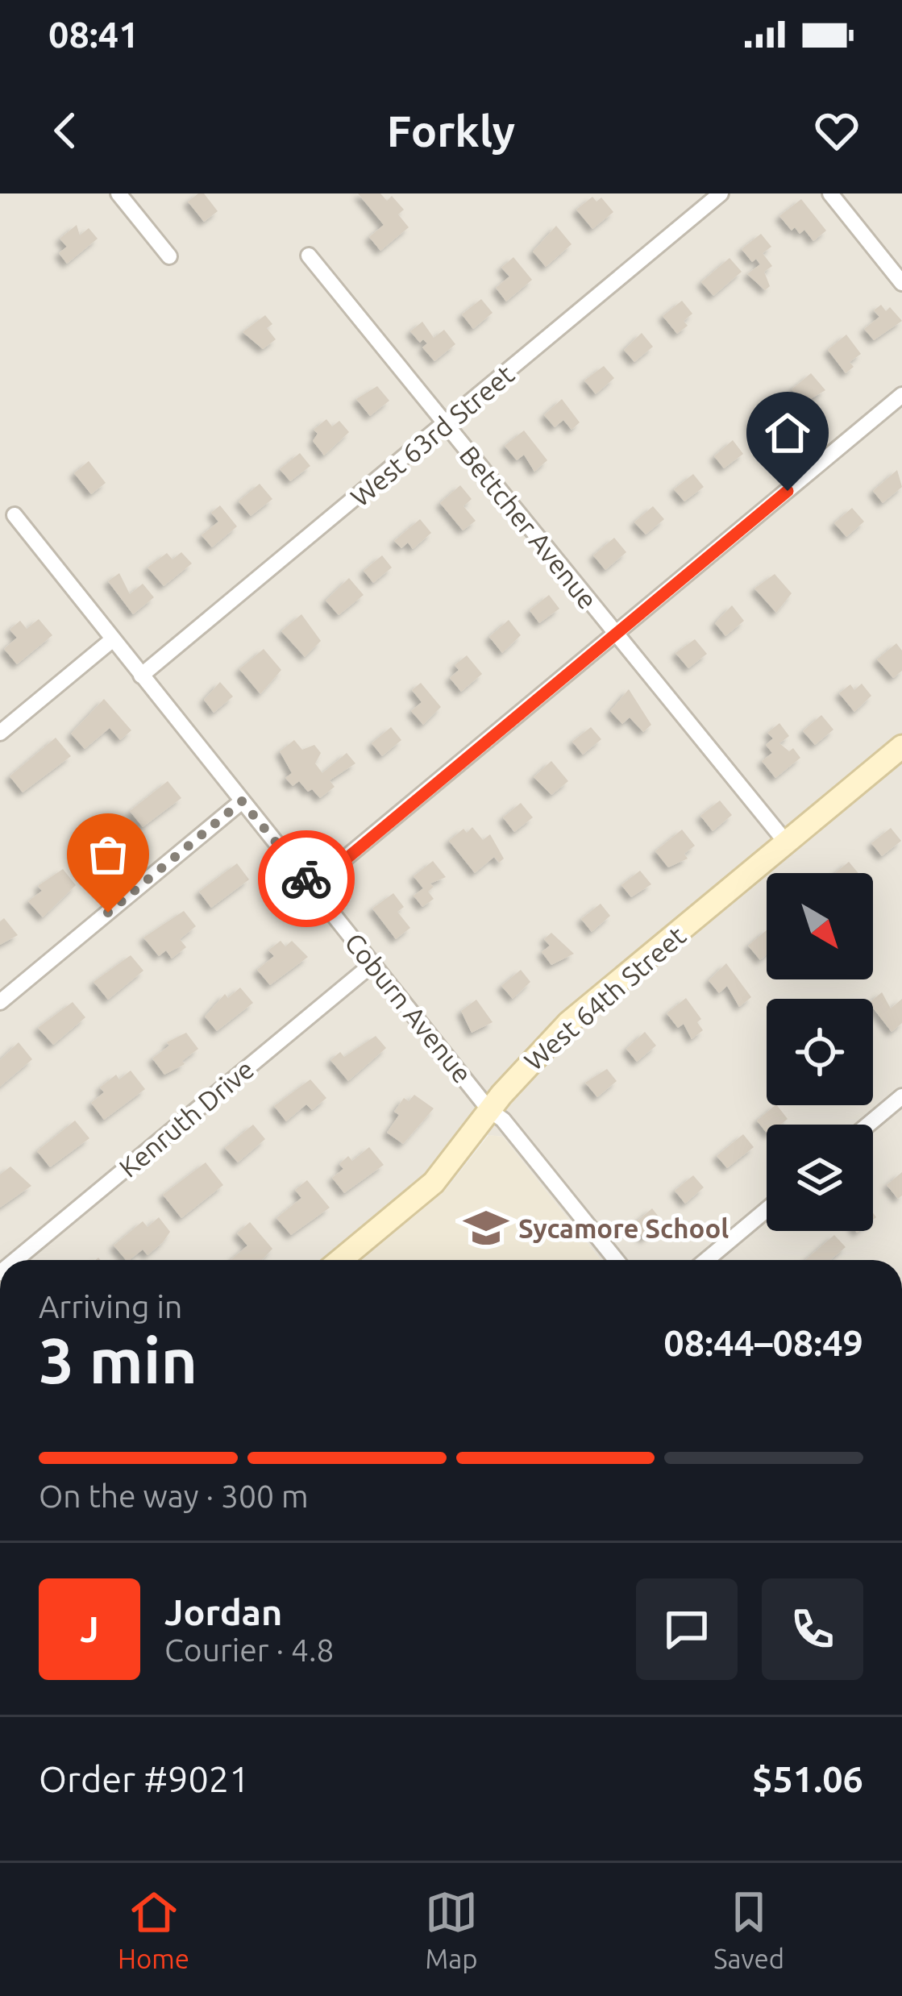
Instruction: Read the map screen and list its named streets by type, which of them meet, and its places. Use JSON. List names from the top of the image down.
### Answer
{
  "streets": {
    "street": [
      "West 63rd Street",
      "Bettcher Avenue",
      "West 64th Street",
      "Coburn Avenue",
      "Kenruth Drive"
    ]
  },
  "crossings": [
    ["West 63rd Street", "Bettcher Avenue"],
    ["West 63rd Street", "Coburn Avenue"],
    ["Bettcher Avenue", "West 64th Street"],
    ["West 64th Street", "Coburn Avenue"],
    ["Coburn Avenue", "Kenruth Drive"]
  ],
  "places": {
    "school or university": ["Sycamore School"]
  },
  "north": "bottom right",
  "page": {
    "status": "08:41",
    "header": "Forkly",
    "heading": ["3 min", "Arriving in", "08:44–08:49"],
    "panel": [
      "Jordan",
      "Courier · 4.8",
      "Order #9021",
      "$51.06"
    ],
    "bar": "On the way · 300 m",
    "round": "J",
    "tabs": ["Home", "Map", "Saved"]
  }
}
